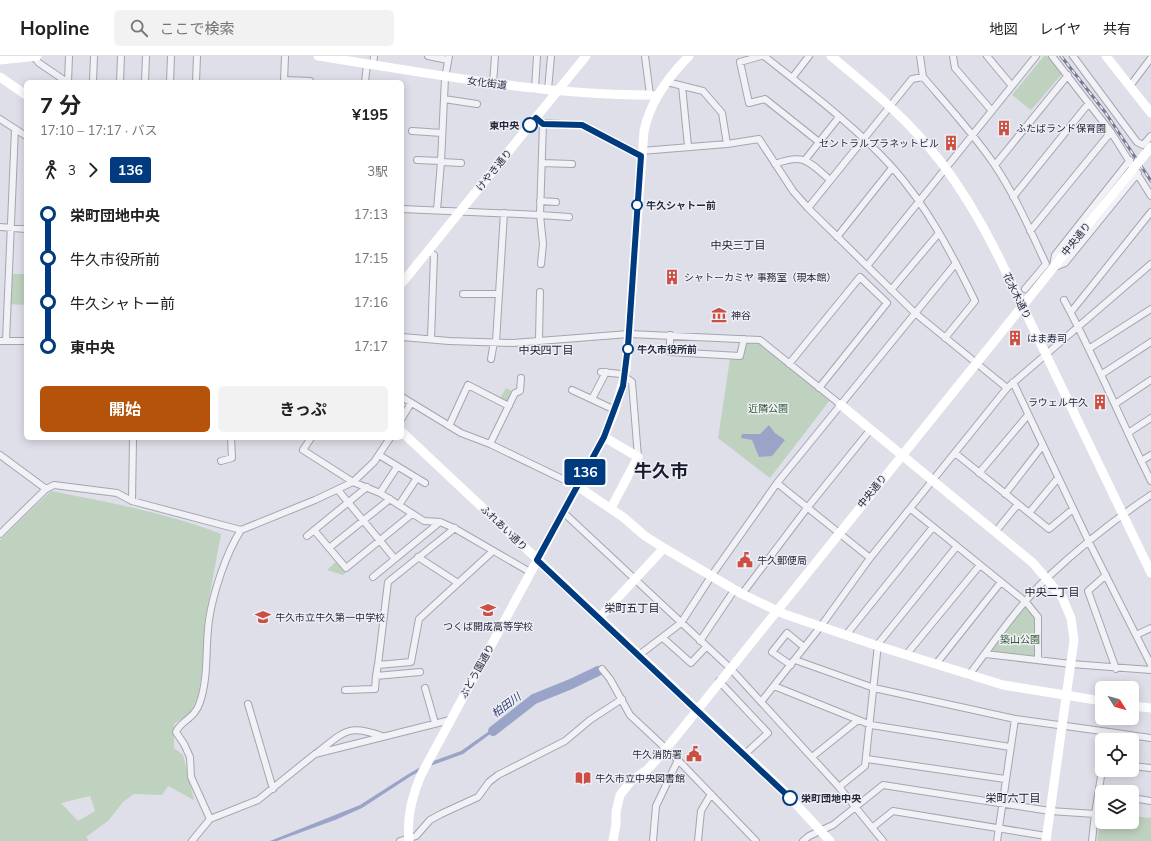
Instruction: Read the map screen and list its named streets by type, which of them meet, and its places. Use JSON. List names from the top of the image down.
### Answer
{
  "streets": {
    "street": [
      "女化街道",
      "けやき通り",
      "中央通り",
      "花水木通り",
      "ふれあい通り",
      "ぶどう園通り"
    ]
  },
  "crossings": [
    ["女化街道", "けやき通り"],
    ["女化街道", "ぶどう園通り"],
    ["中央通り", "花水木通り"],
    ["中央通り", "ふれあい通り"],
    ["ふれあい通り", "ぶどう園通り"]
  ],
  "districts": [
    "中央三丁目",
    "中央四丁目",
    "牛久市",
    "中央二丁目",
    "栄町五丁目",
    "栄町六丁目"
  ],
  "water": ["柏田川"],
  "parks": ["近隣公園", "築山公園"],
  "places": {
    "other": [
      "東中央",
      "牛久シャトー前",
      "牛久市役所前",
      "栄町団地中央"
    ],
    "building": [
      "ふたばランド保育園",
      "セントラルプラネットビル",
      "シャトーカミヤ 事務室（現本館）",
      "はま寿司",
      "ラウェル牛久"
    ],
    "museum": ["神谷"],
    "public building": ["牛久郵便局", "牛久消防署"],
    "school or university": ["つくば開成高等学校", "牛久市立牛久第一中学校"],
    "library": ["牛久市立中央図書館"]
  },
  "lines": ["bus line 136"],
  "north": "bottom right",
  "page": {
    "header": "Hopline",
    "search": "ここで検索",
    "nav": ["地図", "レイヤ", "共有"],
    "on_map": "136",
    "heading": ["7 分", "17:10 – 17:17 · バス", "¥195"],
    "legs": ["3", "136", "3駅"],
    "list": [
      {
        "name": "栄町団地中央",
        "value": "17:13"
      },
      {
        "name": "牛久市役所前",
        "value": "17:15"
      },
      {
        "name": "牛久シャトー前",
        "value": "17:16"
      },
      {
        "name": "東中央",
        "value": "17:17"
      }
    ],
    "buttons": ["開始", "きっぷ"]
  }
}
